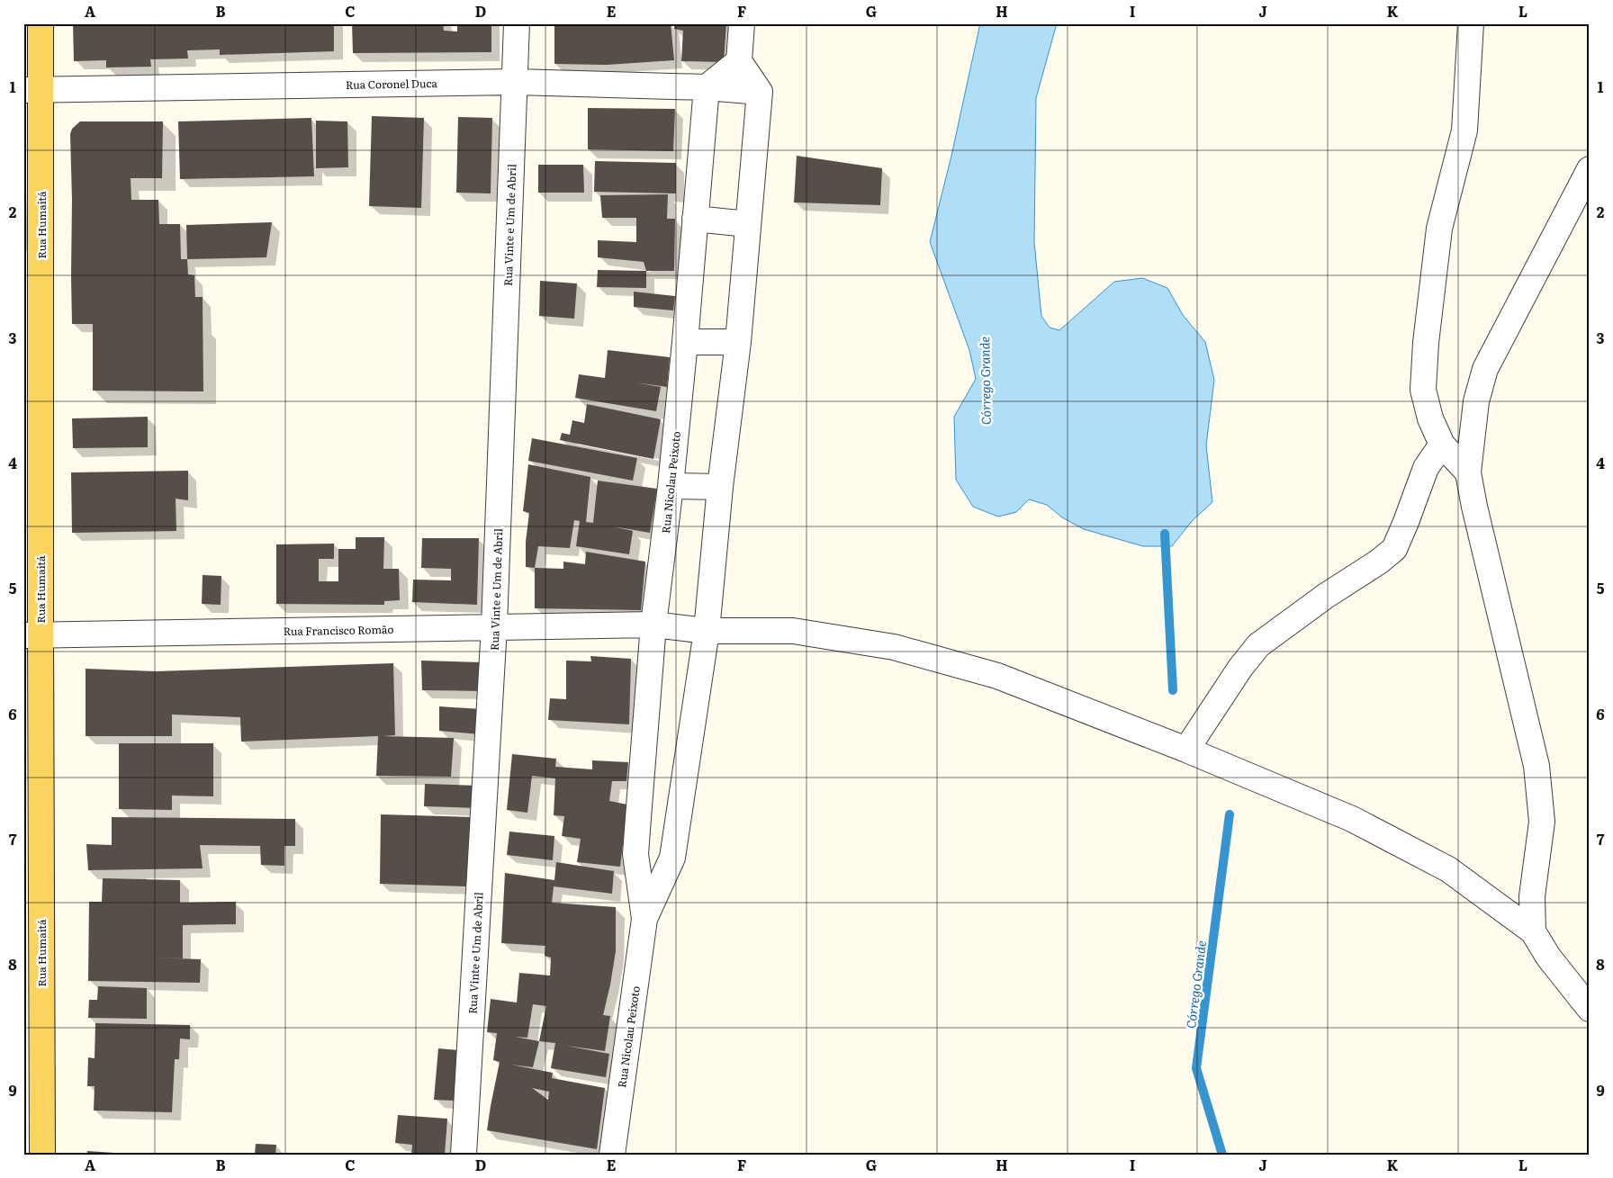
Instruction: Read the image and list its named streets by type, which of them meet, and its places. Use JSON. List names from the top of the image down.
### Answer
{
  "streets": {
    "main road": ["Rua Humaitá"],
    "street": [
      "Rua Coronel Duca",
      "Rua Vinte e Um de Abril",
      "Rua Nicolau Peixoto",
      "Rua Francisco Romão"
    ]
  },
  "crossings": [
    ["Rua Coronel Duca", "Rua Humaitá"],
    ["Rua Coronel Duca", "Rua Vinte e Um de Abril"],
    ["Rua Coronel Duca", "Rua Nicolau Peixoto"],
    ["Rua Humaitá", "Rua Francisco Romão"],
    ["Rua Vinte e Um de Abril", "Rua Francisco Romão"],
    ["Rua Nicolau Peixoto", "Rua Francisco Romão"]
  ],
  "water": ["Córrego Grande"],
  "grid": {
    "columns": [
      "A",
      "B",
      "C",
      "D",
      "E",
      "F",
      "G",
      "H",
      "I",
      "J",
      "K",
      "L"
    ],
    "rows": [
      "1",
      "2",
      "3",
      "4",
      "5",
      "6",
      "7",
      "8",
      "9"
    ]
  }
}
